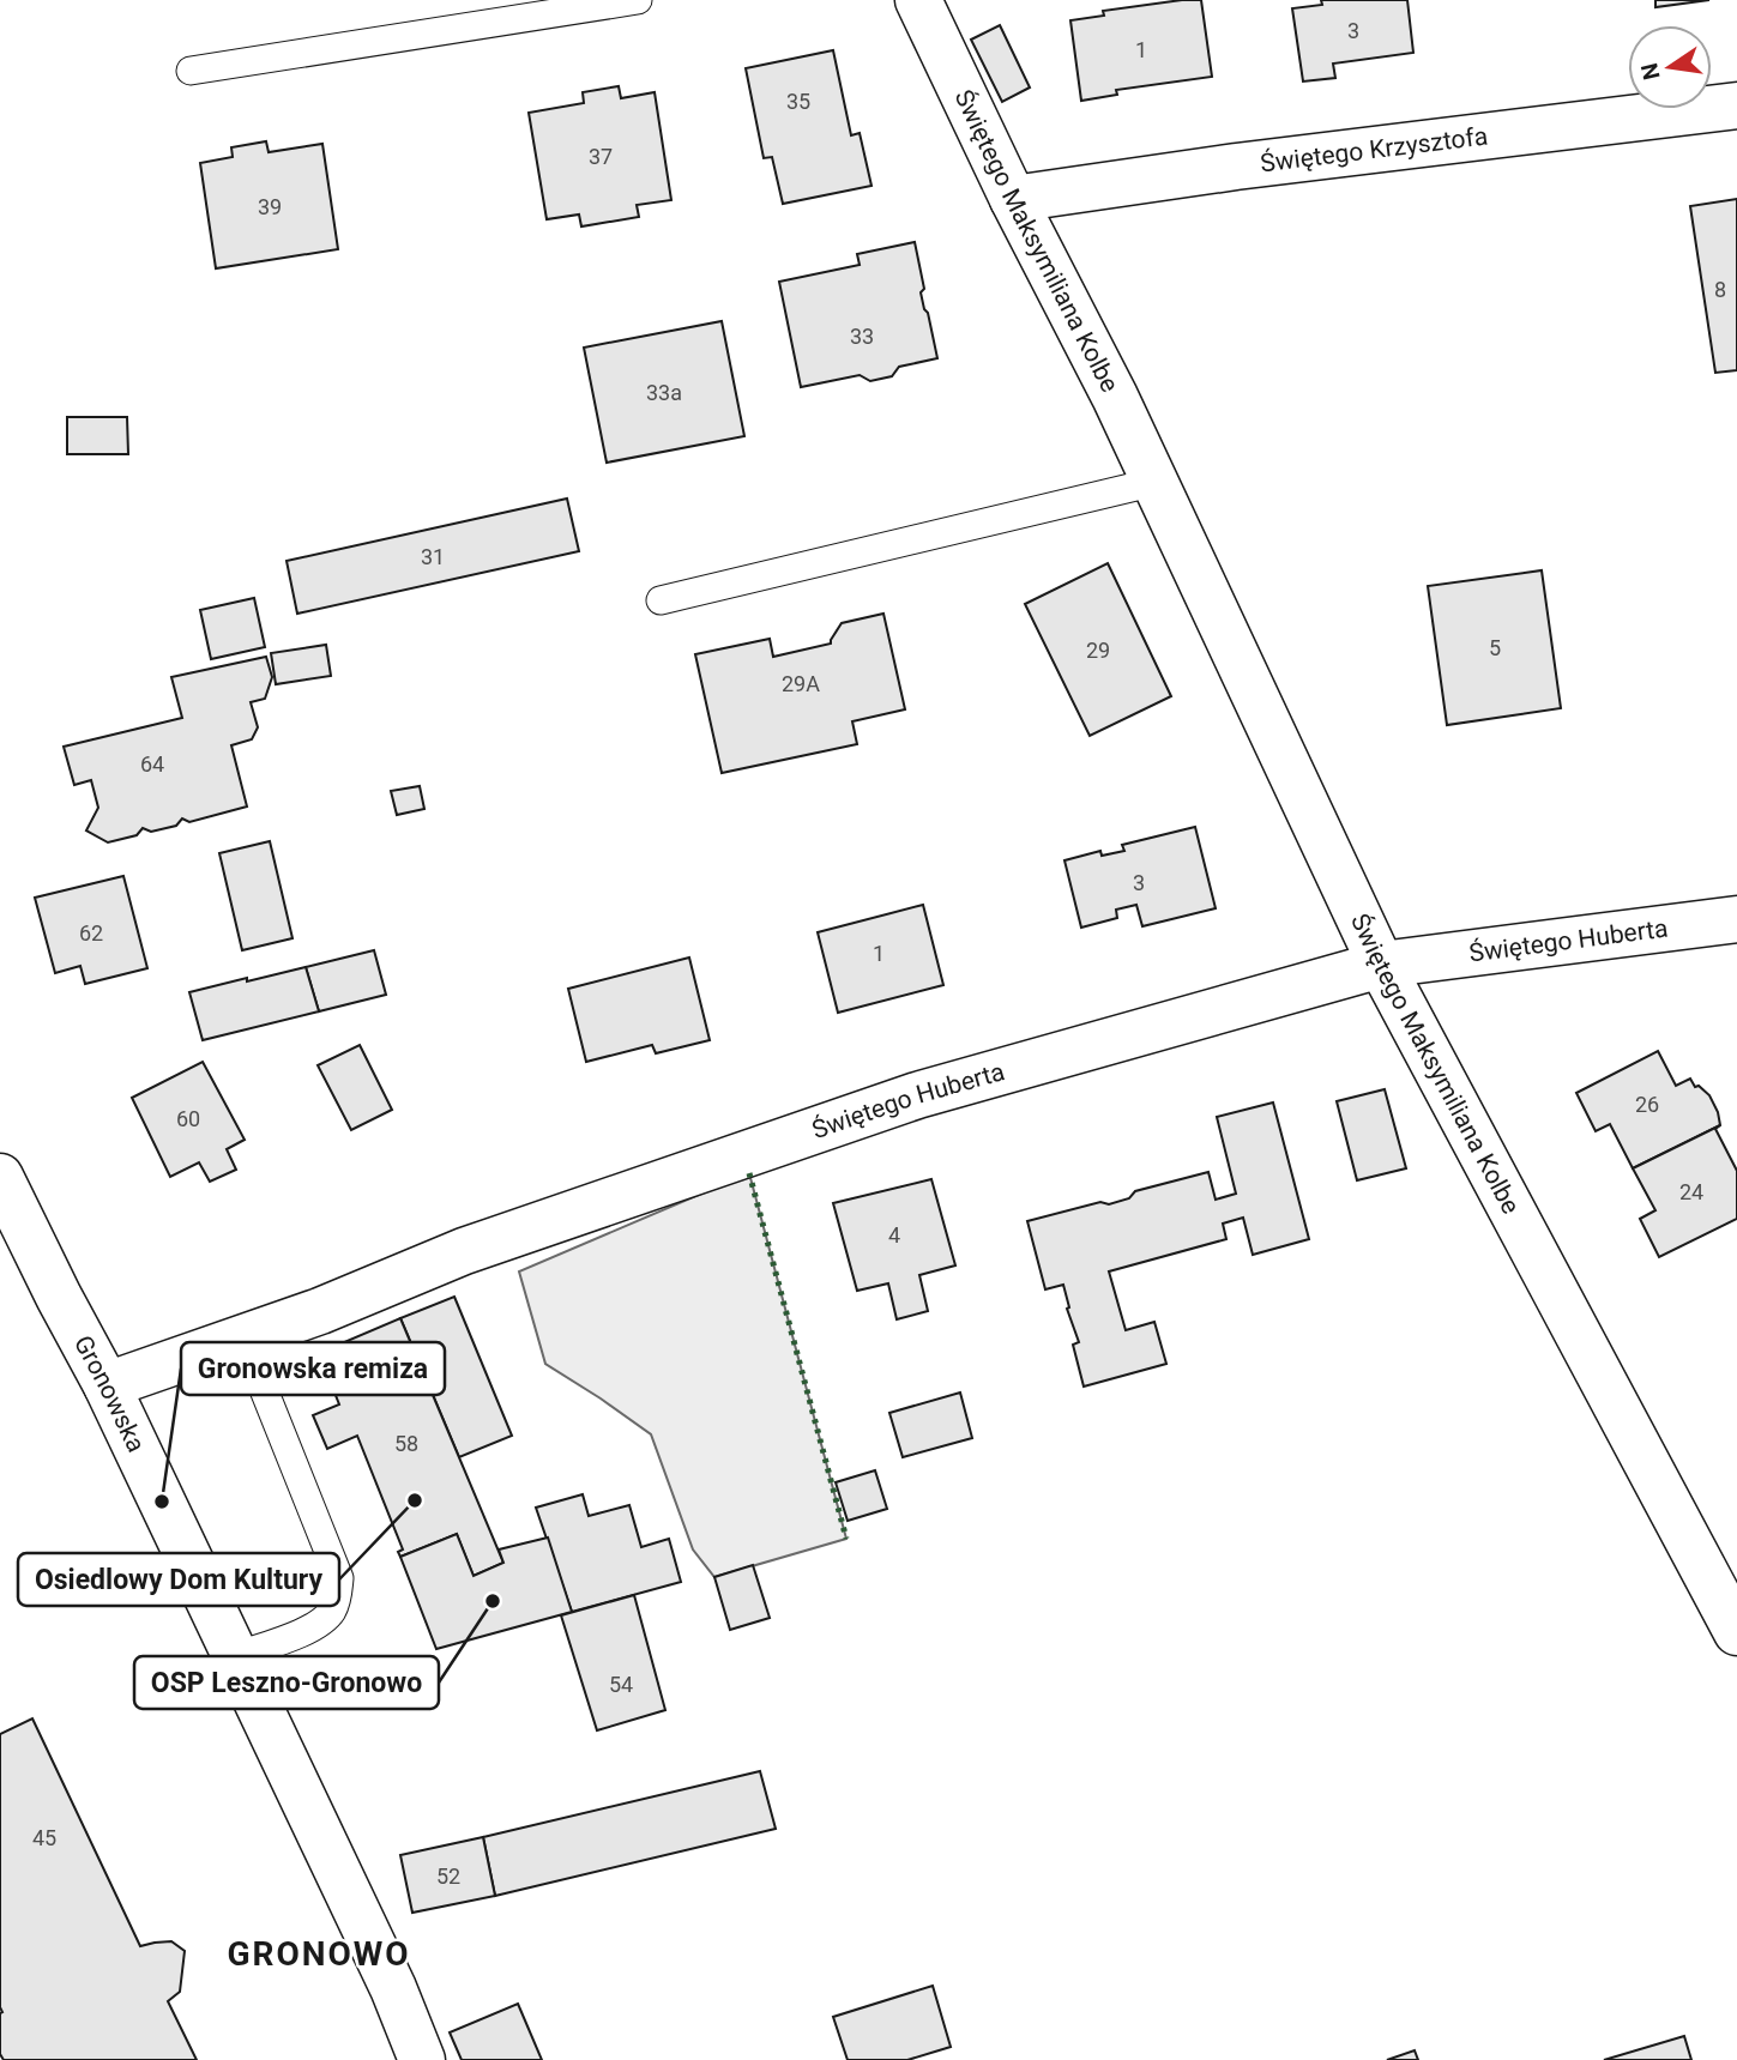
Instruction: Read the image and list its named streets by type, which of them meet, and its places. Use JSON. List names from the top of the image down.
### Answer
{
  "streets": {
    "street": [
      "Świętego Krzysztofa",
      "Świętego Maksymiliana Kolbe",
      "Świętego Huberta",
      "Gronowska"
    ]
  },
  "crossings": [
    ["Świętego Krzysztofa", "Świętego Maksymiliana Kolbe"],
    ["Świętego Maksymiliana Kolbe", "Świętego Huberta"],
    ["Świętego Huberta", "Gronowska"]
  ],
  "districts": ["GRONOWO"],
  "places": ["Osiedlowy Dom Kultury", "Gronowska remiza", "OSP Leszno-Gronowo"],
  "house_numbers": [
    "3",
    "1",
    "35",
    "37",
    "39",
    "8",
    "33",
    "33a",
    "31",
    "5",
    "29",
    "29A",
    "64",
    "3",
    "62",
    "1",
    "26",
    "60",
    "24",
    "4",
    "58",
    "54",
    "45",
    "52"
  ],
  "north": "left"
}
